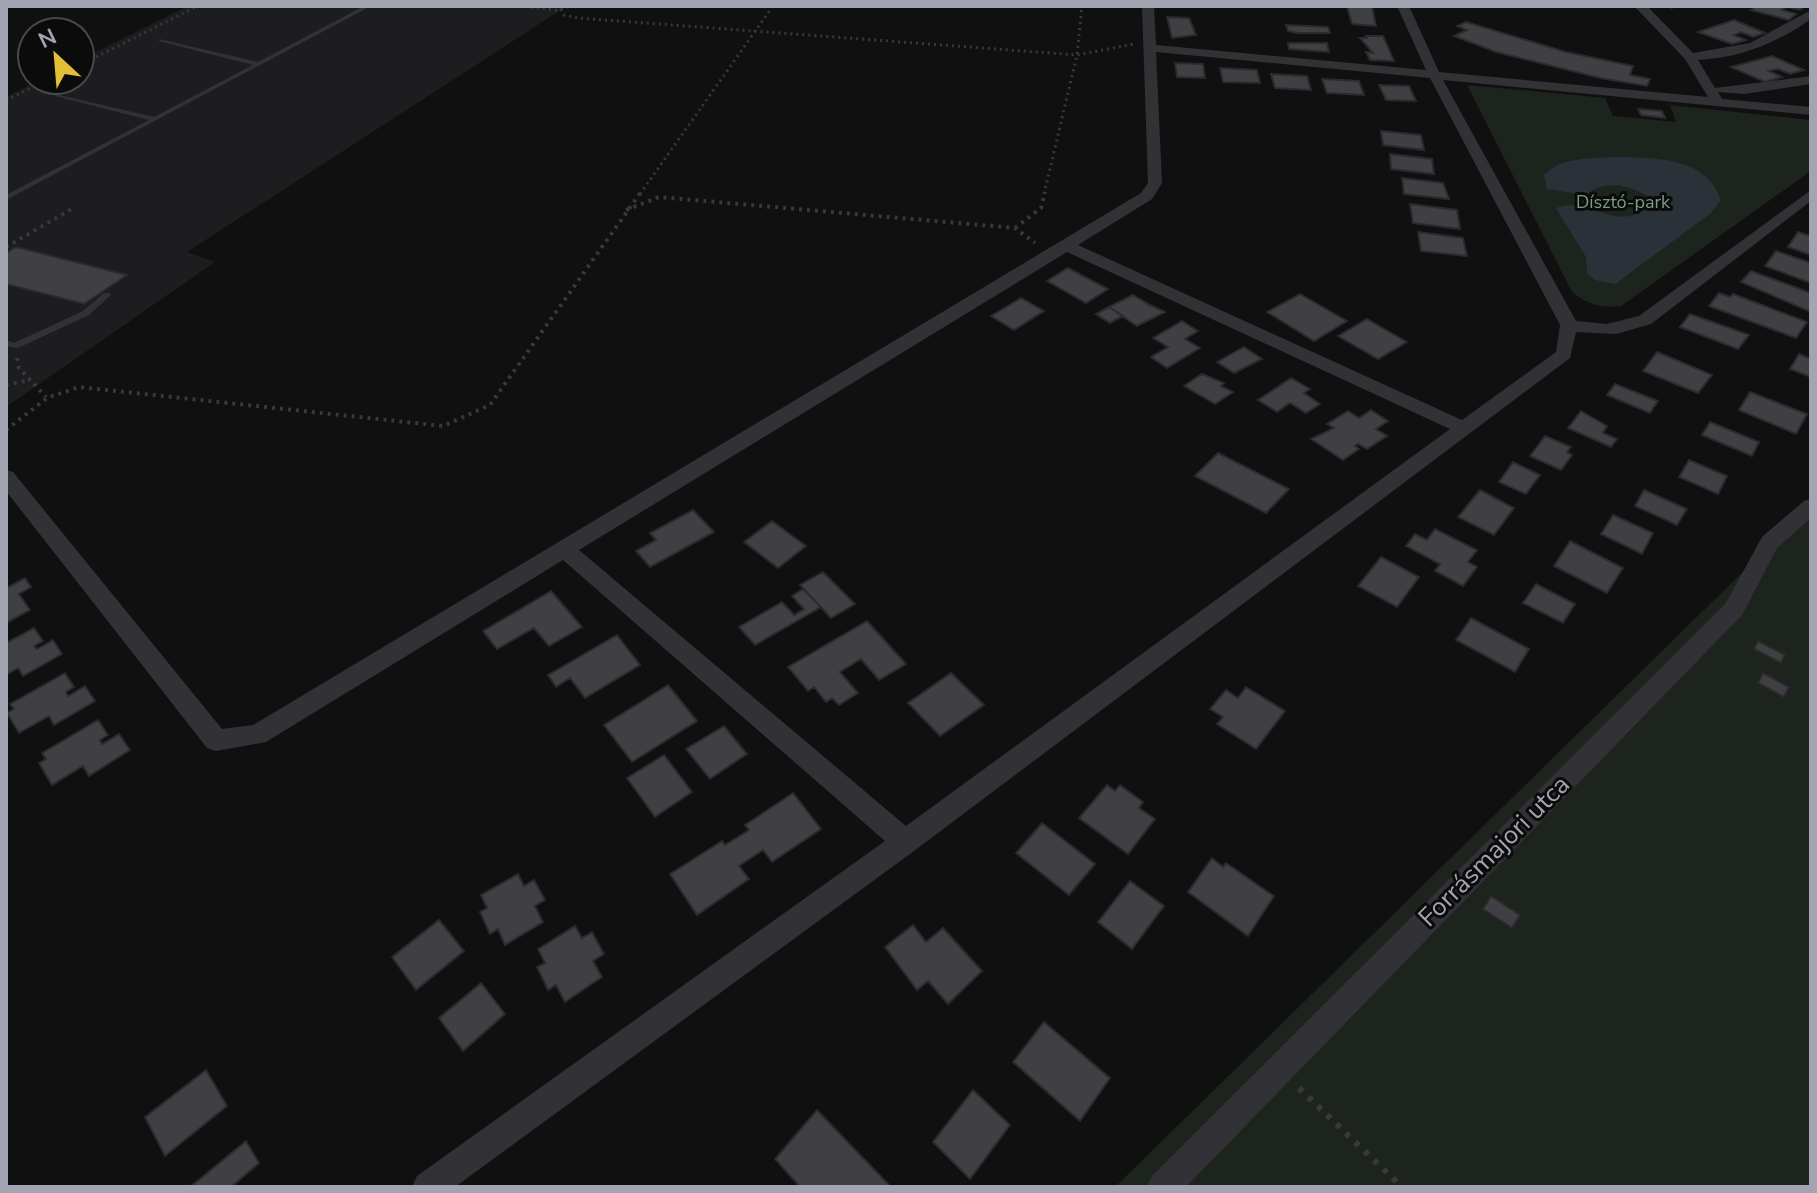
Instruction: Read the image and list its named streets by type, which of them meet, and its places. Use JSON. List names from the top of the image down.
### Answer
{
  "streets": {
    "street": ["Forrásmajori utca"]
  },
  "parks": ["Dísztó-park"],
  "north": "top left"
}
